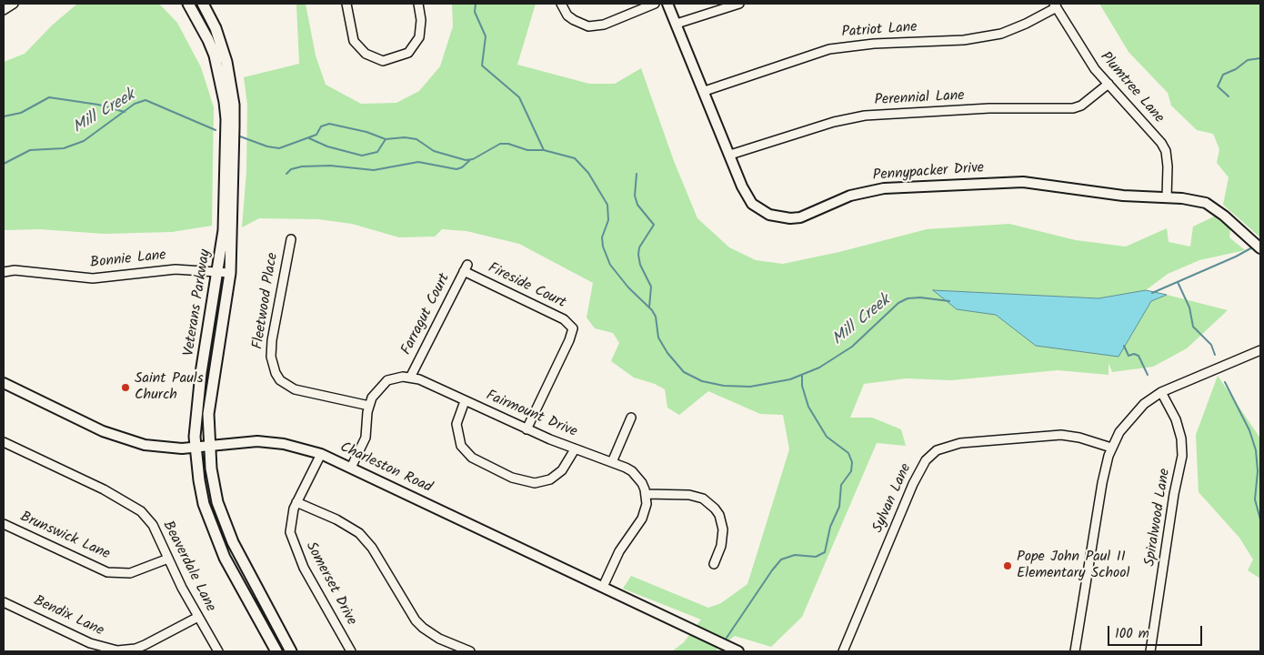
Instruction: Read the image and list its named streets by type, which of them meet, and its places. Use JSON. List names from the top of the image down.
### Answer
{
  "streets": {
    "main road": ["Veterans Parkway"],
    "street": [
      "Patriot Lane",
      "Plumtree Lane",
      "Perennial Lane",
      "Pennypacker Drive",
      "Bonnie Lane",
      "Fireside Court",
      "Fleetwood Place",
      "Farragut Court",
      "Fairmount Drive",
      "Charleston Road",
      "Sylvan Lane",
      "Spiralwood Lane",
      "Brunswick Lane",
      "Beaverdale Lane",
      "Somerset Drive",
      "Bendix Lane"
    ]
  },
  "crossings": [
    ["Patriot Lane", "Plumtree Lane"],
    ["Patriot Lane", "Pennypacker Drive"],
    ["Plumtree Lane", "Perennial Lane"],
    ["Plumtree Lane", "Pennypacker Drive"],
    ["Perennial Lane", "Pennypacker Drive"],
    ["Bonnie Lane", "Veterans Parkway"],
    ["Fireside Court", "Farragut Court"],
    ["Fireside Court", "Fairmount Drive"],
    ["Fleetwood Place", "Fairmount Drive"],
    ["Veterans Parkway", "Charleston Road"],
    ["Farragut Court", "Fairmount Drive"],
    ["Fairmount Drive", "Charleston Road"],
    ["Charleston Road", "Somerset Drive"],
    ["Brunswick Lane", "Beaverdale Lane"],
    ["Beaverdale Lane", "Bendix Lane"]
  ],
  "water": ["Mill Creek"],
  "places": ["Saint Pauls Church", "Pope John Paul II Elementary School"],
  "scale_bar": "100 m"
}
